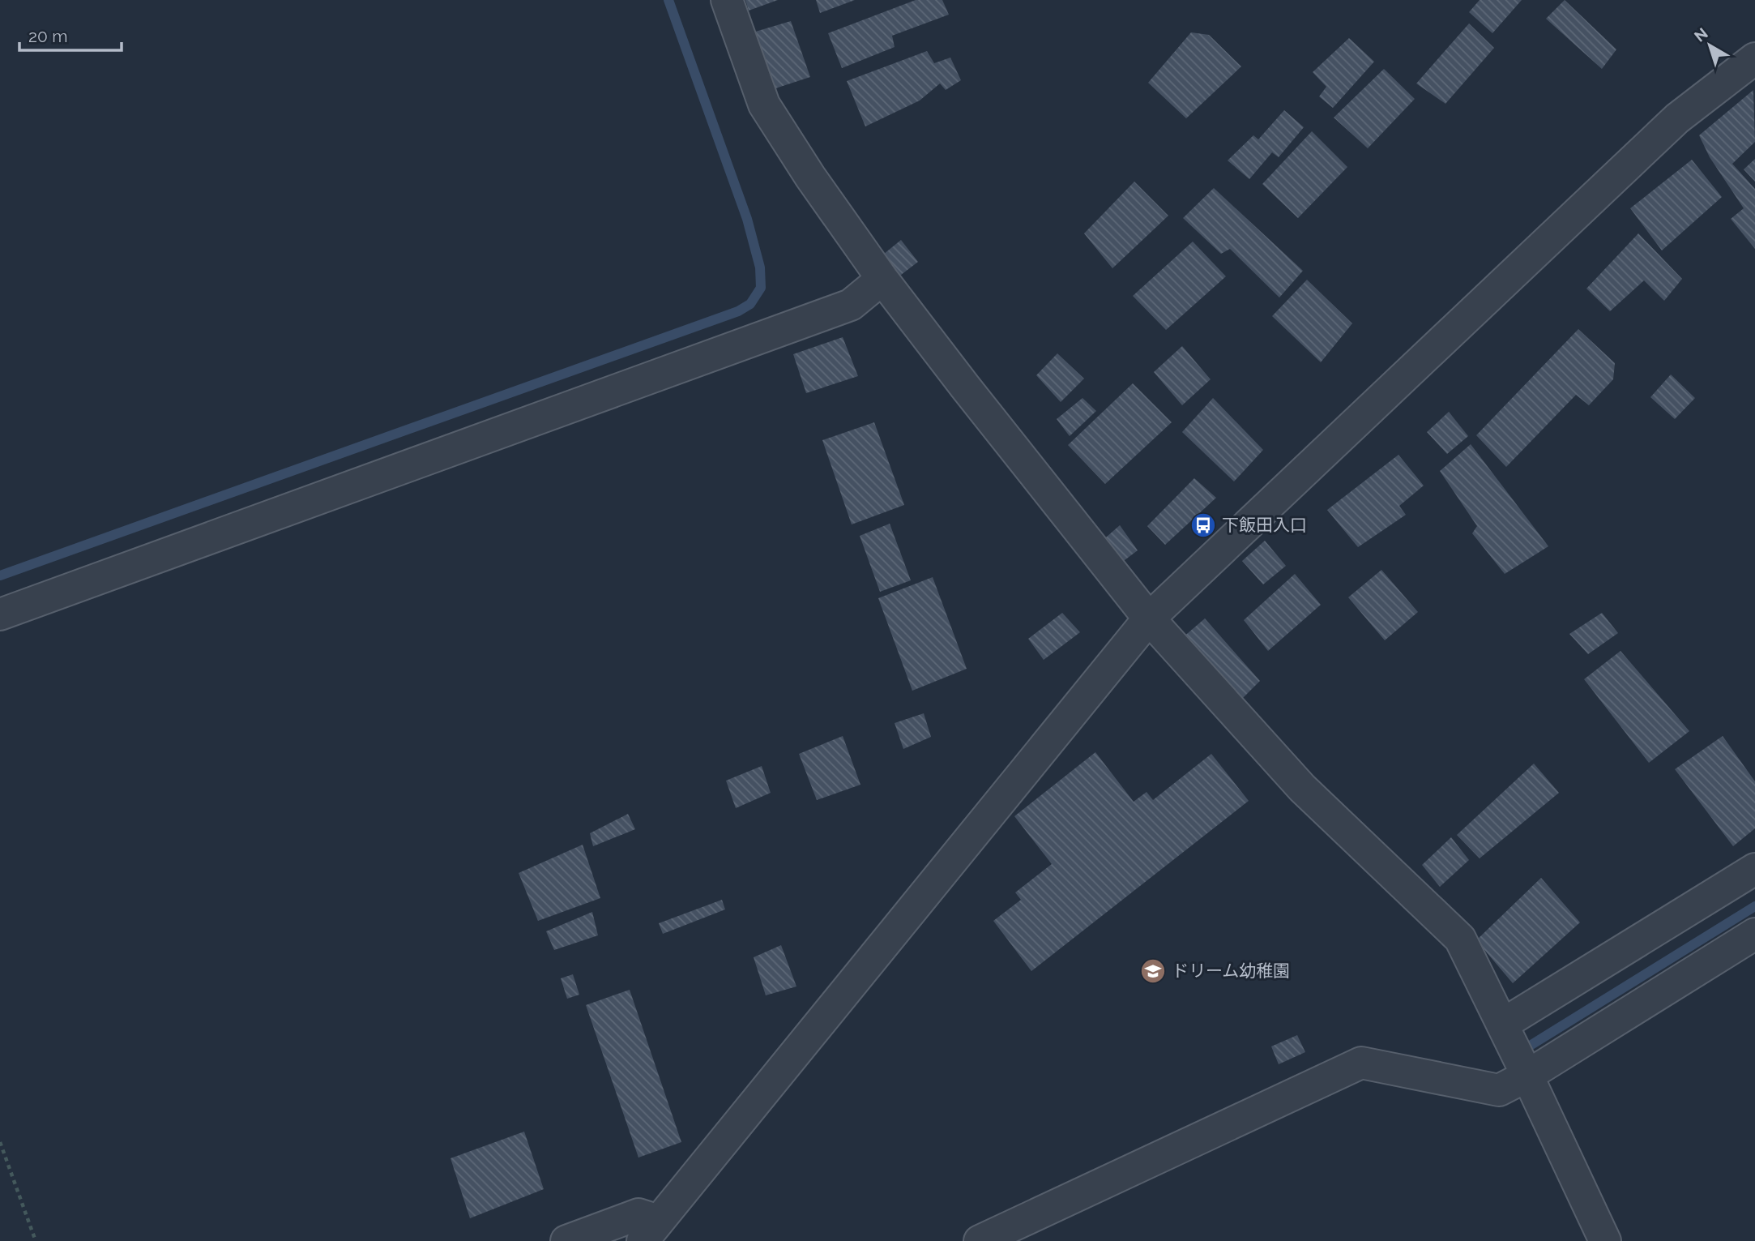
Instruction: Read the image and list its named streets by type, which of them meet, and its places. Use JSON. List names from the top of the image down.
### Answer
{
  "places": {
    "bus stop": ["下飯田入口"],
    "school or university": ["ドリーム幼稚園"]
  },
  "scale_bar": "20 m",
  "north": "top left"
}
